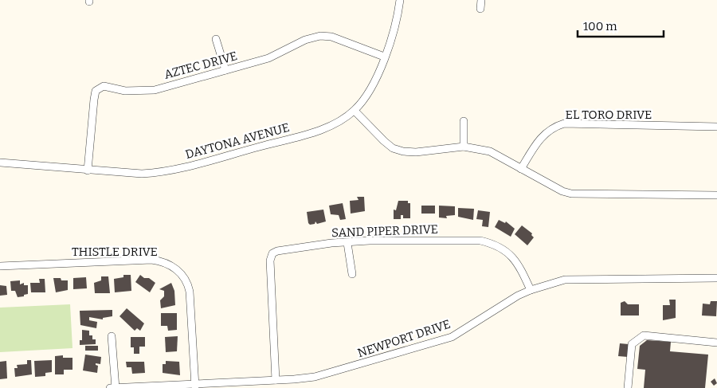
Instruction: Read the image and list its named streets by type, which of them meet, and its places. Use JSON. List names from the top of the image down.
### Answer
{
  "streets": {
    "street": [
      "AZTEC DRIVE",
      "EL TORO DRIVE",
      "DAYTONA AVENUE",
      "SAND PIPER DRIVE",
      "THISTLE DRIVE",
      "NEWPORT DRIVE"
    ]
  },
  "crossings": [
    ["AZTEC DRIVE", "DAYTONA AVENUE"],
    ["SAND PIPER DRIVE", "NEWPORT DRIVE"],
    ["THISTLE DRIVE", "NEWPORT DRIVE"]
  ],
  "scale_bar": "100 m"
}
